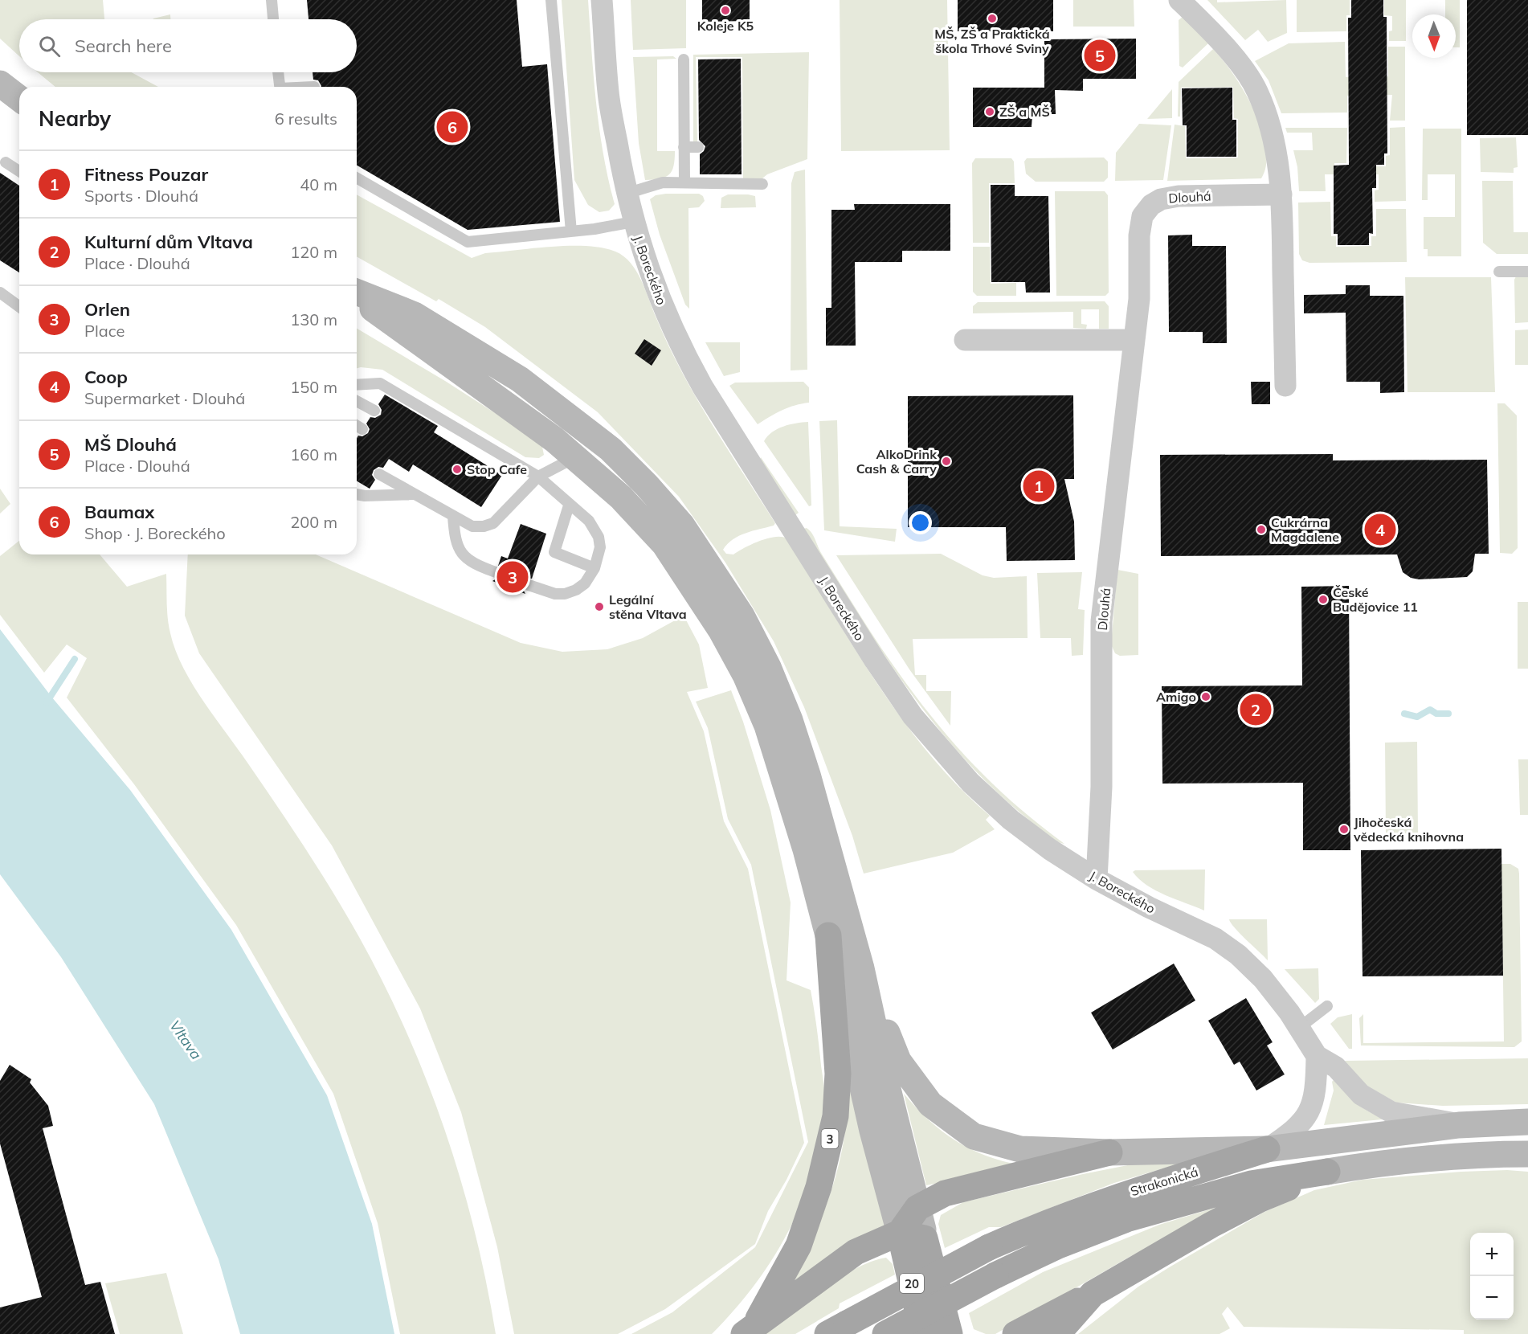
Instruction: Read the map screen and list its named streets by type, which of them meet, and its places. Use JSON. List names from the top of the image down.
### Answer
{
  "streets": {
    "main road": ["3", "Strakonická", "20"],
    "street": ["Dlouhá", "J. Boreckého"]
  },
  "crossings": [
    ["Dlouhá", "J. Boreckého"],
    ["J. Boreckého", "Strakonická"]
  ],
  "water": ["Vltava"],
  "places": [
    "Koleje K5",
    "MŠ, ZŠ a Praktická škola Trhové Sviny",
    "ZŠ a MŠ",
    "AlkoDrink Cash & Carry",
    "Stop Cafe",
    "Cukrárna Magdalene",
    "České Budějovice 11",
    "Legální stěna Vltava",
    "Amigo",
    "Jihočeská vědecká knihovna"
  ],
  "north": "bottom",
  "page": {
    "search": "Search here",
    "pins": [
      "5",
      "6",
      "1",
      "4",
      "3",
      "2"
    ],
    "heading": ["Nearby", "6 results"],
    "list": [
      {
        "mark": "1",
        "name": "Fitness Pouzar",
        "note": "Sports · Dlouhá",
        "value": "40 m"
      },
      {
        "mark": "2",
        "name": "Kulturní dům Vltava",
        "note": "Place · Dlouhá",
        "value": "120 m"
      },
      {
        "mark": "3",
        "name": "Orlen",
        "note": "Place",
        "value": "130 m"
      },
      {
        "mark": "4",
        "name": "Coop",
        "note": "Supermarket · Dlouhá",
        "value": "150 m"
      },
      {
        "mark": "5",
        "name": "MŠ Dlouhá",
        "note": "Place · Dlouhá",
        "value": "160 m"
      },
      {
        "mark": "6",
        "name": "Baumax",
        "note": "Shop · J. Boreckého",
        "value": "200 m"
      }
    ],
    "map_buttons": ["+", "−"]
  }
}
